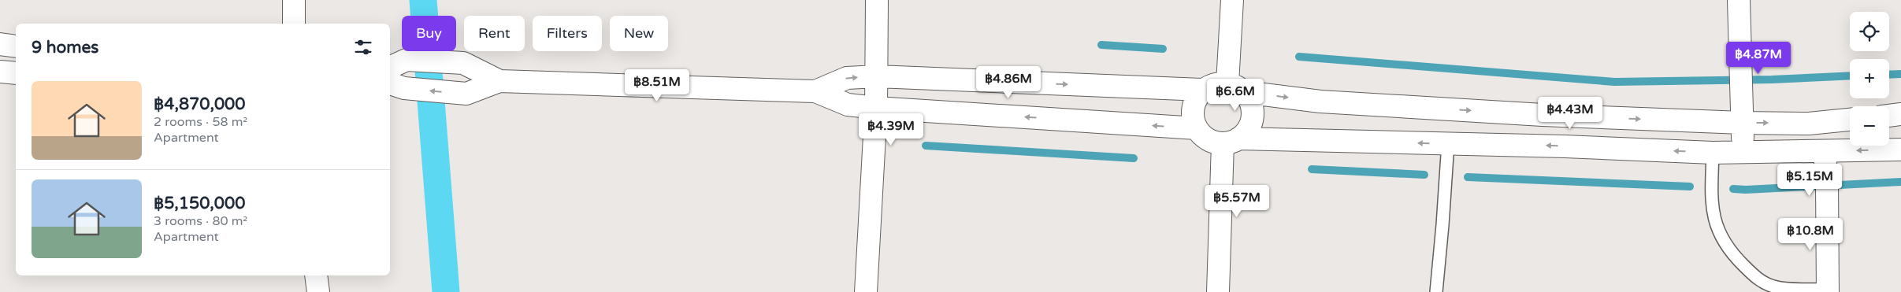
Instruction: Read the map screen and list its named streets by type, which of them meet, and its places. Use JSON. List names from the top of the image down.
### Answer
{
  "page": {
    "map_buttons": ["+", "−"],
    "chip": [
      "Buy",
      "Rent",
      "Filters",
      "New"
    ],
    "heading": "9 homes",
    "price": [
      "฿4.87M",
      "฿4.86M",
      "฿8.51M",
      "฿6.6M",
      "฿4.43M",
      "฿4.39M",
      "฿5.15M",
      "฿5.57M",
      "฿10.8M"
    ],
    "list": [
      {
        "name": "฿4,870,000",
        "note": "2 rooms · 58 m² · Apartment"
      },
      {
        "name": "฿5,150,000",
        "note": "3 rooms · 80 m² · Apartment"
      }
    ]
  }
}
